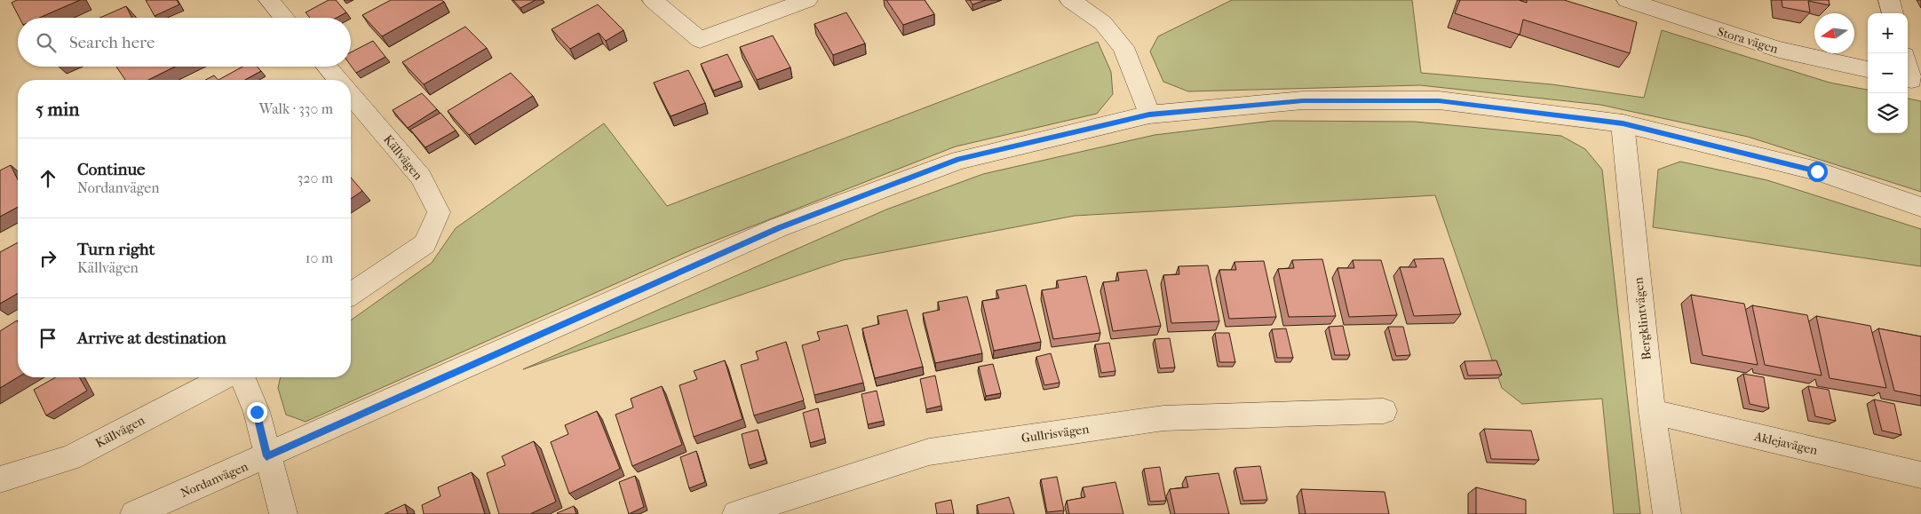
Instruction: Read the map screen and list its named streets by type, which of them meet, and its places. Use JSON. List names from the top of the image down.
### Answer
{
  "streets": {
    "street": [
      "Stora vägen",
      "Källvägen",
      "Bergklintvägen",
      "Gullrisvägen",
      "Aklejavägen",
      "Nordanvägen"
    ]
  },
  "crossings": [
    ["Bergklintvägen", "Aklejavägen"],
    ["Bergklintvägen", "Nordanvägen"]
  ],
  "north": "left",
  "page": {
    "map_buttons": ["+", "−"],
    "search": "Search here",
    "heading": ["5 min", "Walk · 330 m"],
    "list": [
      ["Continue", "Nordanvägen", "320 m"],
      ["Turn right", "Källvägen", "10 m"],
      "Arrive at destination"
    ]
  }
}
